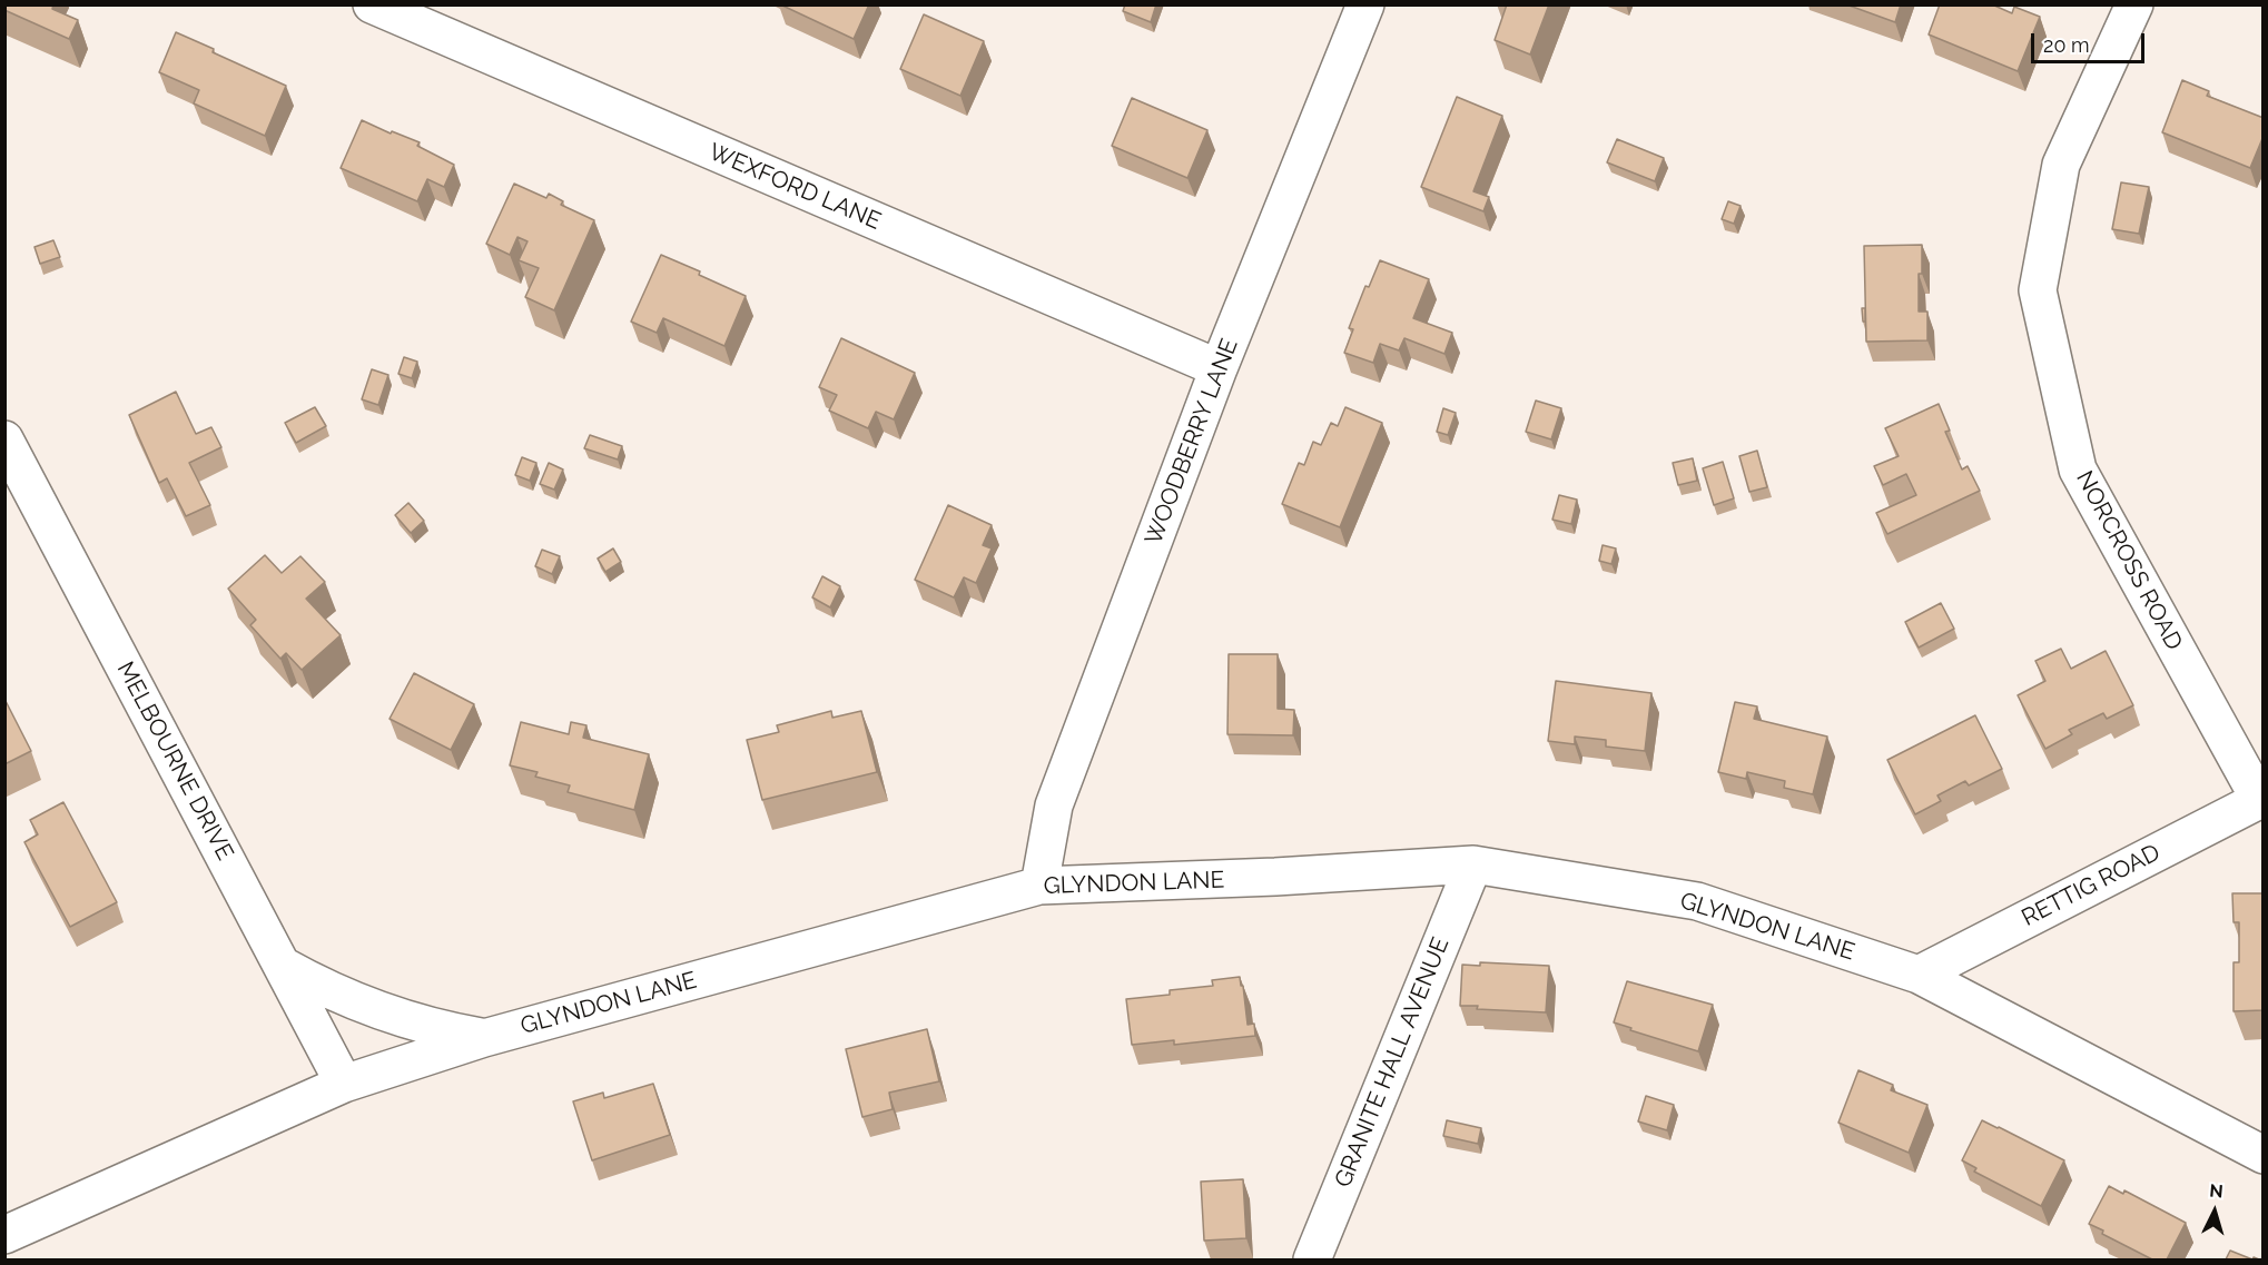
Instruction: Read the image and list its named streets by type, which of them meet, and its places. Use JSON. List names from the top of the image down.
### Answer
{
  "streets": {
    "street": [
      "WEXFORD LANE",
      "WOODBERRY LANE",
      "NORCROSS ROAD",
      "MELBOURNE DRIVE",
      "GLYNDON LANE",
      "RETTIG ROAD",
      "GRANITE HALL AVENUE"
    ]
  },
  "crossings": [
    ["WEXFORD LANE", "WOODBERRY LANE"],
    ["WOODBERRY LANE", "GLYNDON LANE"],
    ["NORCROSS ROAD", "RETTIG ROAD"],
    ["MELBOURNE DRIVE", "GLYNDON LANE"],
    ["GLYNDON LANE", "RETTIG ROAD"],
    ["GLYNDON LANE", "GRANITE HALL AVENUE"]
  ],
  "scale_bar": "20 m",
  "north": "top"
}
